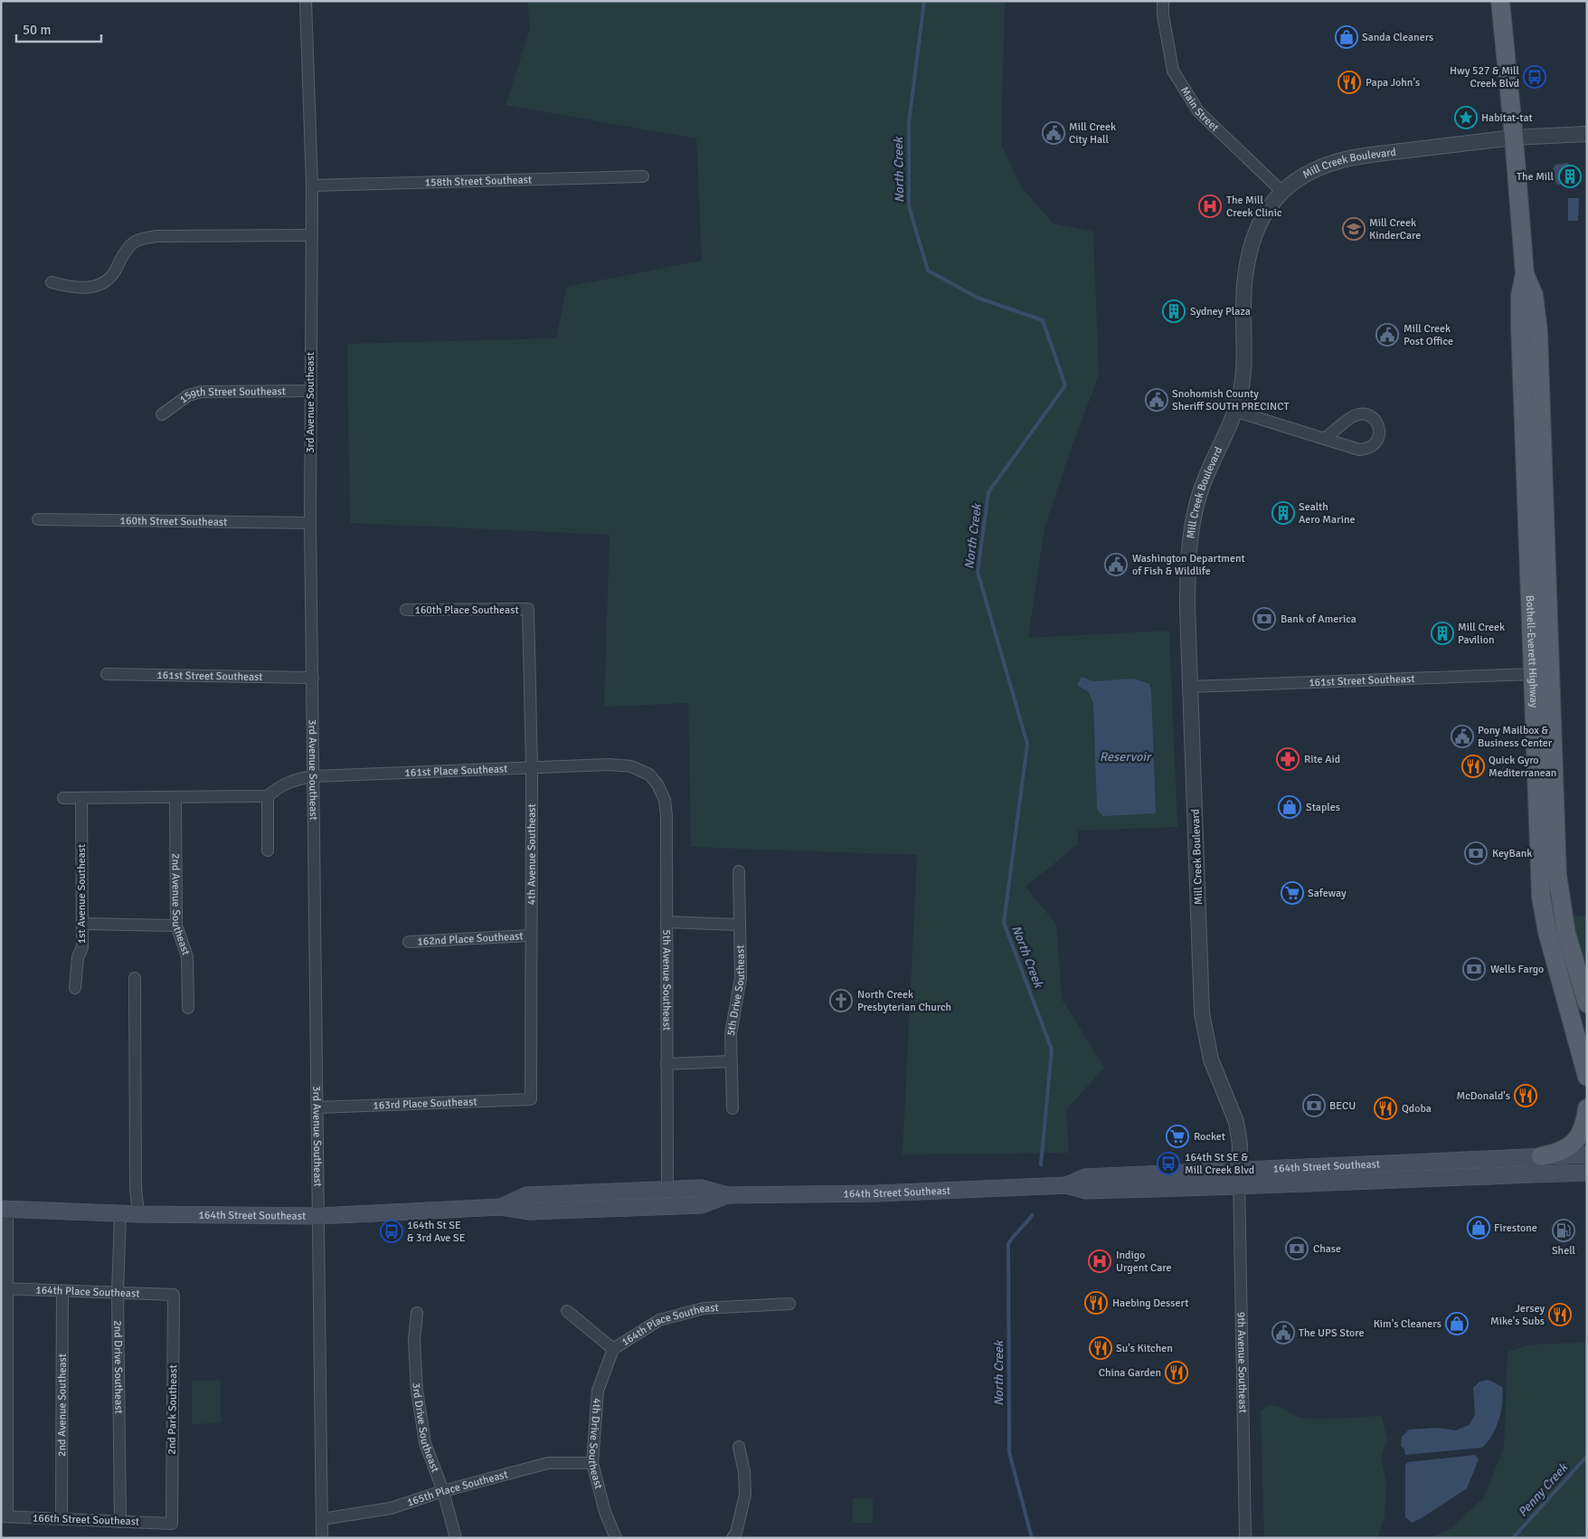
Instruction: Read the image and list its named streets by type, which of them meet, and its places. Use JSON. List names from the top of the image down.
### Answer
{
  "streets": {
    "main road": ["Bothell-Everett Highway", "164th Street Southeast"],
    "street": [
      "Main Street",
      "Mill Creek Boulevard",
      "158th Street Southeast",
      "159th Street Southeast",
      "3rd Avenue Southeast",
      "160th Street Southeast",
      "160th Place Southeast",
      "161st Street Southeast",
      "161st Place Southeast",
      "4th Avenue Southeast",
      "1st Avenue Southeast",
      "2nd Avenue Southeast",
      "162nd Place Southeast",
      "5th Avenue Southeast",
      "5th Drive Southeast",
      "163rd Place Southeast",
      "164th Place Southeast",
      "9th Avenue Southeast",
      "2nd Drive Southeast",
      "2nd Park Southeast",
      "3rd Drive Southeast",
      "4th Drive Southeast",
      "165th Place Southeast",
      "166th Street Southeast"
    ]
  },
  "crossings": [
    ["Main Street", "Mill Creek Boulevard"],
    ["Mill Creek Boulevard", "Bothell-Everett Highway"],
    ["Mill Creek Boulevard", "161st Street Southeast"],
    ["Mill Creek Boulevard", "164th Street Southeast"],
    ["Mill Creek Boulevard", "9th Avenue Southeast"],
    ["158th Street Southeast", "3rd Avenue Southeast"],
    ["159th Street Southeast", "3rd Avenue Southeast"],
    ["3rd Avenue Southeast", "160th Street Southeast"],
    ["3rd Avenue Southeast", "161st Street Southeast"],
    ["3rd Avenue Southeast", "161st Place Southeast"],
    ["3rd Avenue Southeast", "163rd Place Southeast"],
    ["3rd Avenue Southeast", "164th Street Southeast"],
    ["3rd Avenue Southeast", "165th Place Southeast"],
    ["160th Place Southeast", "4th Avenue Southeast"],
    ["Bothell-Everett Highway", "161st Street Southeast"],
    ["161st Place Southeast", "4th Avenue Southeast"],
    ["161st Place Southeast", "5th Avenue Southeast"],
    ["4th Avenue Southeast", "162nd Place Southeast"],
    ["4th Avenue Southeast", "163rd Place Southeast"],
    ["2nd Avenue Southeast", "164th Place Southeast"],
    ["2nd Avenue Southeast", "166th Street Southeast"],
    ["5th Avenue Southeast", "164th Street Southeast"],
    ["164th Street Southeast", "9th Avenue Southeast"],
    ["164th Street Southeast", "2nd Drive Southeast"],
    ["164th Place Southeast", "2nd Drive Southeast"],
    ["164th Place Southeast", "2nd Park Southeast"],
    ["164th Place Southeast", "4th Drive Southeast"],
    ["2nd Drive Southeast", "166th Street Southeast"],
    ["2nd Park Southeast", "166th Street Southeast"],
    ["3rd Drive Southeast", "165th Place Southeast"],
    ["4th Drive Southeast", "165th Place Southeast"]
  ],
  "water": ["North Creek", "Reservoir", "Penny Creek"],
  "places": {
    "shop": [
      "Sanda Cleaners",
      "Staples",
      "Firestone",
      "Kim's Cleaners"
    ],
    "bus stop": ["Hwy 527 & Mill Creek Blvd", "164th St SE & Mill Creek Blvd", "164th St SE & 3rd Ave SE"],
    "restaurant": [
      "Papa John's",
      "Quick Gyro Mediterranean",
      "McDonald's",
      "Qdoba",
      "Haebing Dessert",
      "Jersey Mike's Subs",
      "Su's Kitchen",
      "China Garden"
    ],
    "place": ["Habitat-tat"],
    "public building": [
      "Mill Creek City Hall",
      "Mill Creek Post Office",
      "Snohomish County Sheriff SOUTH PRECINCT",
      "Washington Department of Fish & Wildlife",
      "Pony Mailbox & Business Center",
      "The UPS Store"
    ],
    "building": [
      "The Mill",
      "Sydney Plaza",
      "Sealth Aero Marine",
      "Mill Creek Pavilion"
    ],
    "hospital": ["The Mill Creek Clinic", "Indigo Urgent Care"],
    "school or university": ["Mill Creek KinderCare"],
    "bank": [
      "Bank of America",
      "KeyBank",
      "Wells Fargo",
      "BECU",
      "Chase"
    ],
    "pharmacy": ["Rite Aid"],
    "supermarket": ["Safeway", "Rocket"],
    "church": ["North Creek Presbyterian Church"],
    "fuel station": ["Shell"]
  },
  "scale_bar": "50 m"
}
